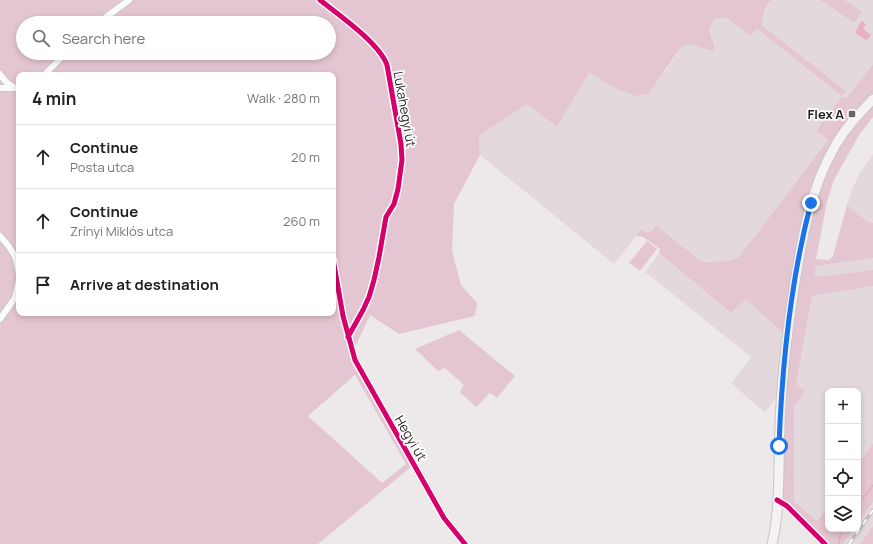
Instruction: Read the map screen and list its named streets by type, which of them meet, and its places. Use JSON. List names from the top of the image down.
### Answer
{
  "streets": {
    "street": ["Lukahegyi út", "Hegyi út"]
  },
  "crossings": [
    ["Lukahegyi út", "Hegyi út"]
  ],
  "places": {
    "transit": ["Flex A"]
  },
  "page": {
    "search": "Search here",
    "heading": ["4 min", "Walk · 280 m"],
    "list": [
      ["Continue", "Posta utca", "20 m"],
      ["Continue", "Zrínyi Miklós utca", "260 m"],
      "Arrive at destination"
    ],
    "map_buttons": ["+", "−"]
  }
}
